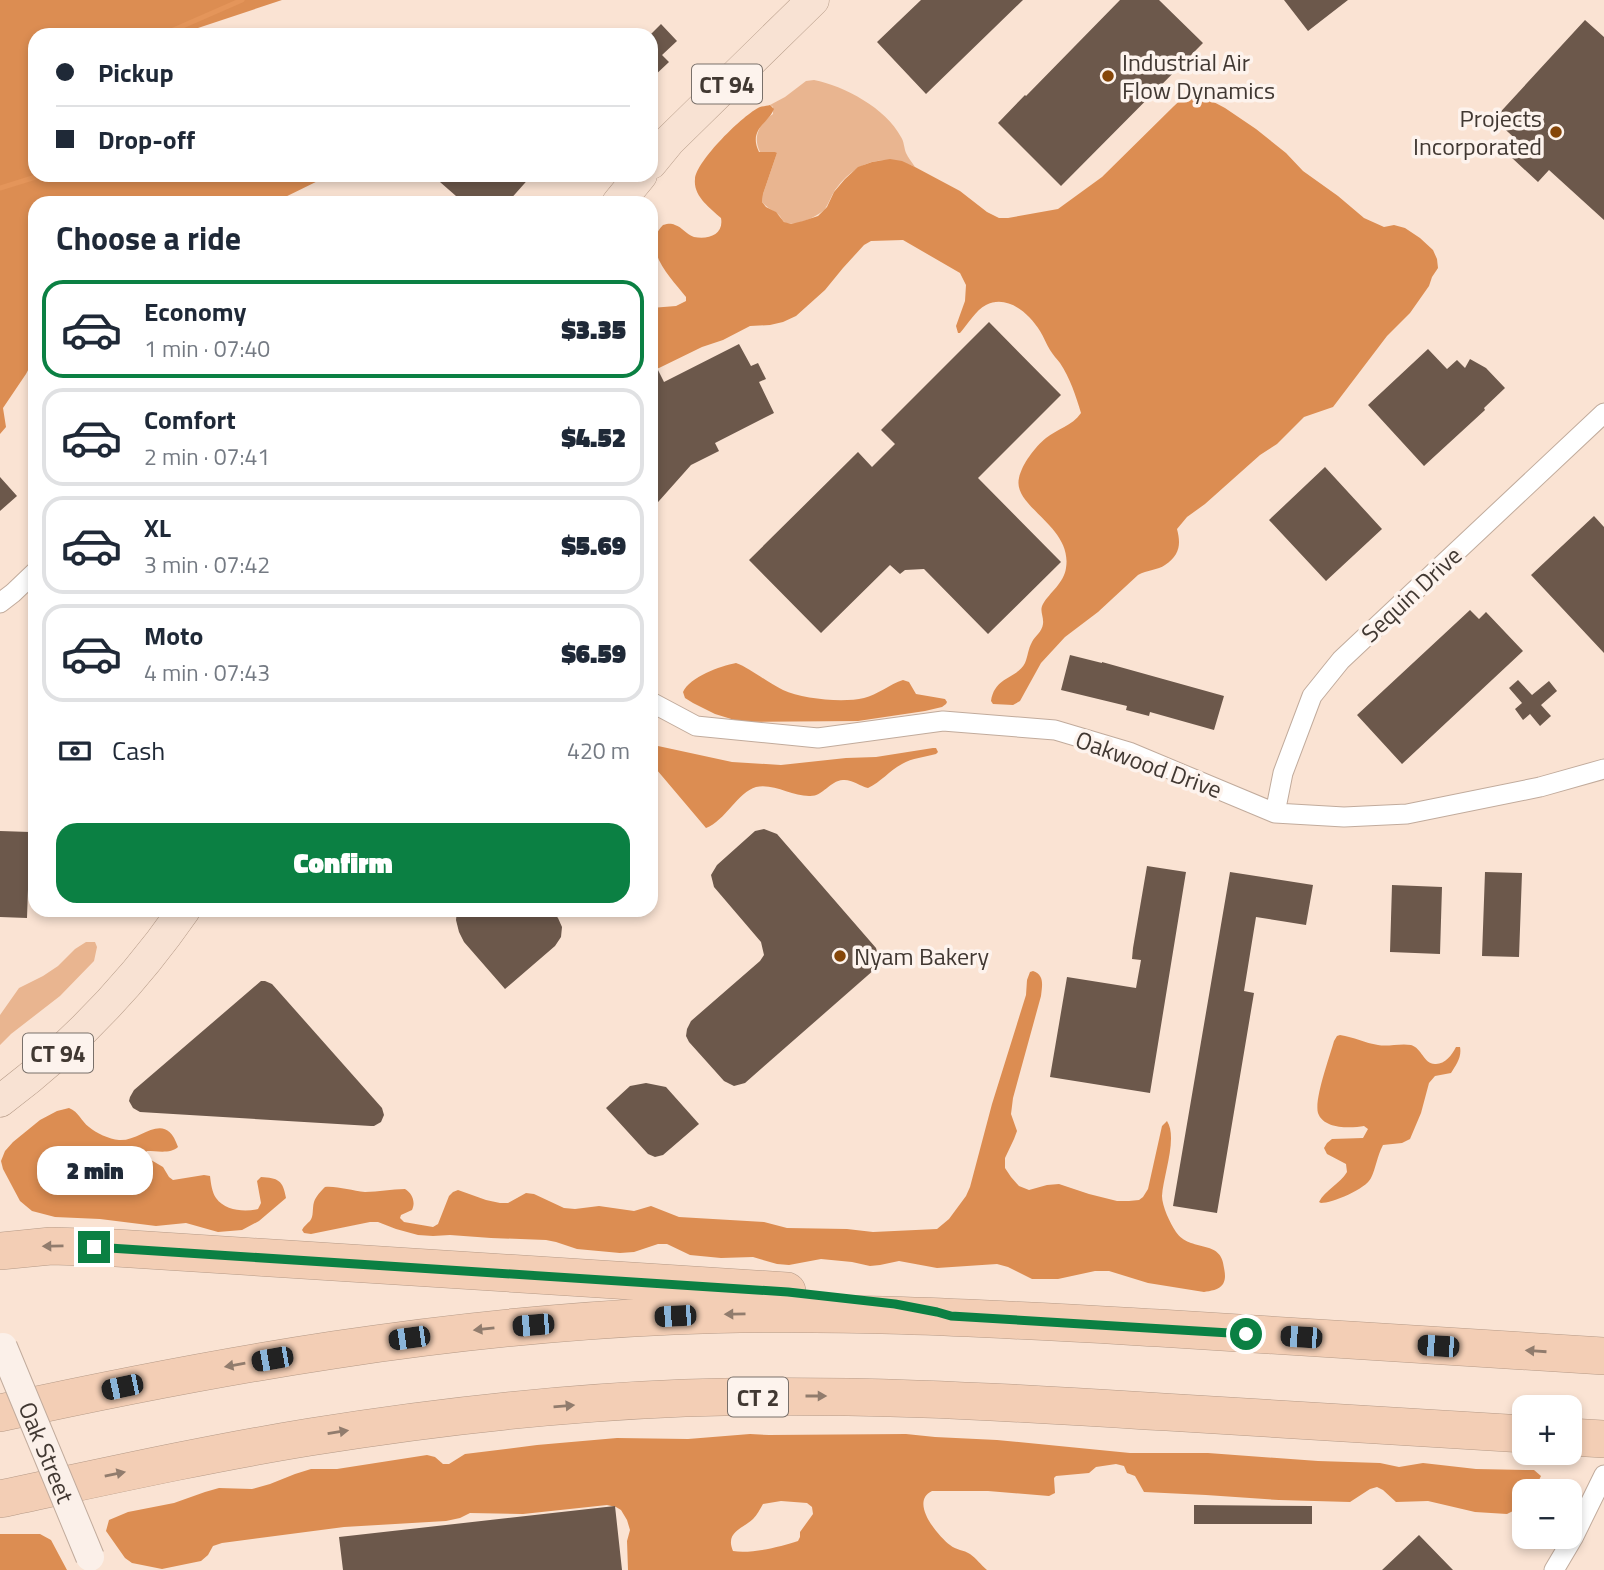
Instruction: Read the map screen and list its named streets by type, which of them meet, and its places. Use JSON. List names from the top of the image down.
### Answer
{
  "streets": {
    "highway": ["CT 2"],
    "main road": ["CT 94"],
    "street": ["Sequin Drive", "Oakwood Drive", "Oak Street"]
  },
  "crossings": [
    ["Sequin Drive", "Oakwood Drive"]
  ],
  "places": ["Industrial Air Flow Dynamics", "Projects Incorporated", "Nyam Bakery"],
  "page": {
    "banner": ["Pickup", "Drop-off"],
    "heading": "Choose a ride",
    "list": [
      {
        "name": "Economy",
        "note": "1 min · 07:40",
        "value": "$3.35"
      },
      {
        "name": "Comfort",
        "note": "2 min · 07:41",
        "value": "$4.52"
      },
      {
        "name": "XL",
        "note": "3 min · 07:42",
        "value": "$5.69"
      },
      {
        "name": "Moto",
        "note": "4 min · 07:43",
        "value": "$6.59"
      }
    ],
    "pay": ["Cash", "420 m"],
    "buttons": "Confirm",
    "bubble": "2 min",
    "map_buttons": ["+", "−"]
  }
}
